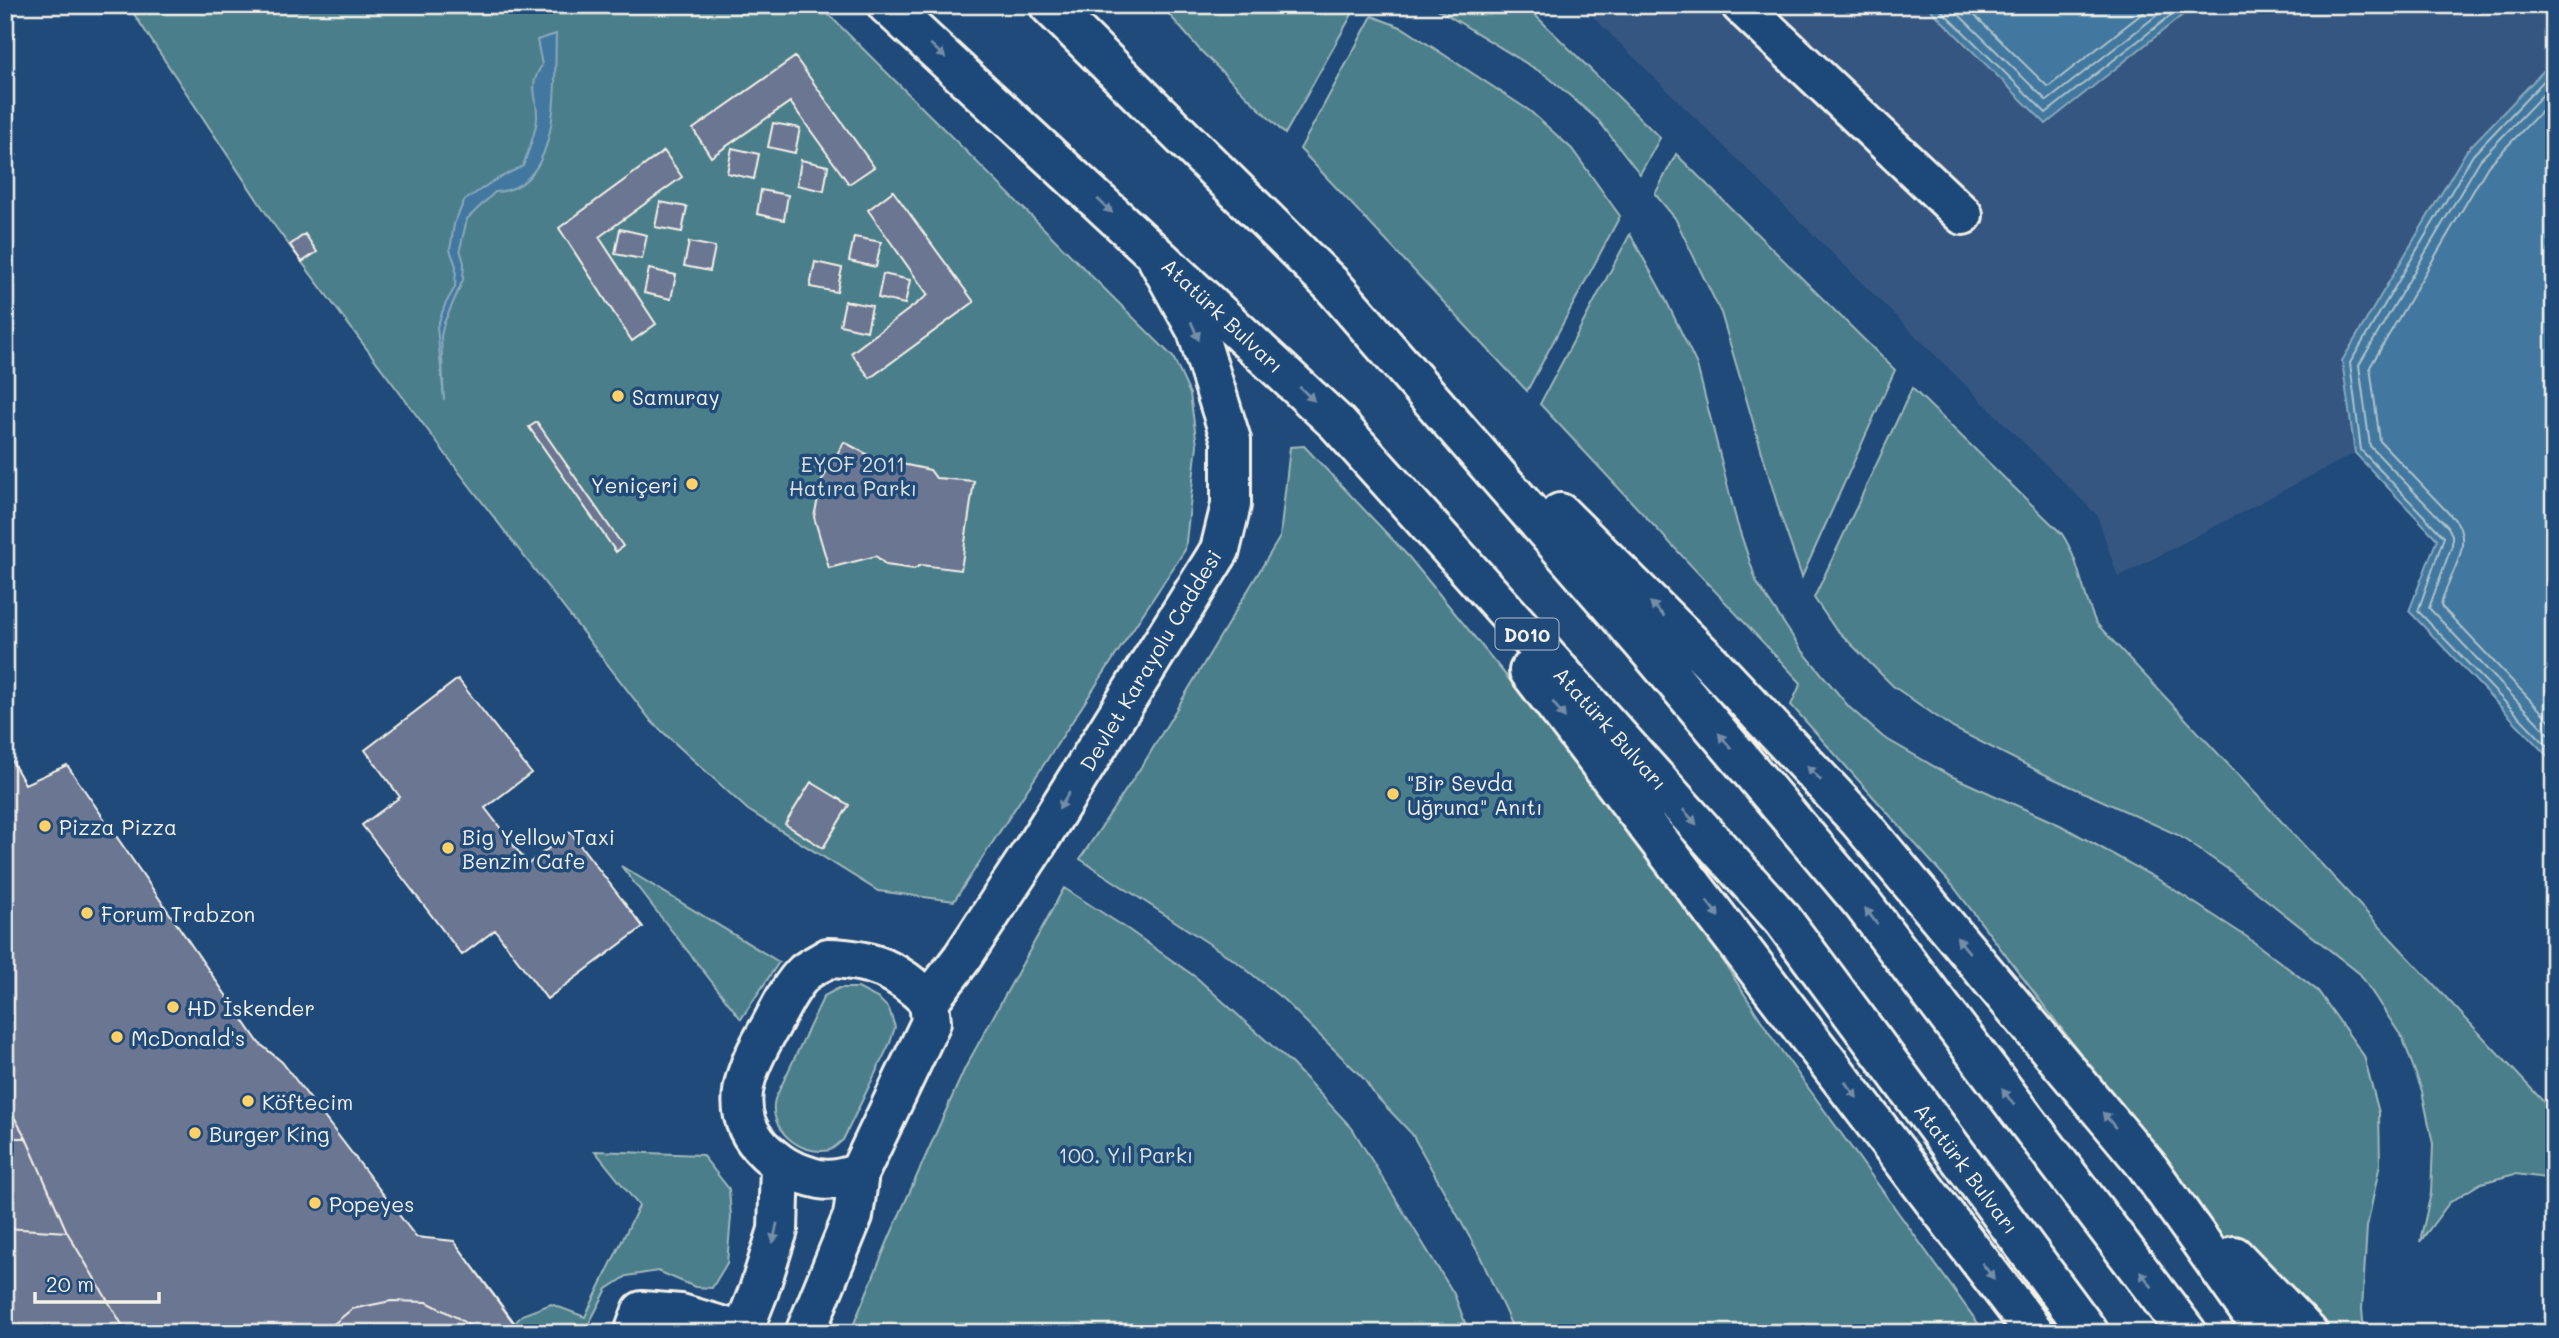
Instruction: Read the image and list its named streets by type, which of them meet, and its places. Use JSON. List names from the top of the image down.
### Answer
{
  "streets": {
    "main road": ["Atatürk Bulvarı", "D010", "Devlet Karayolu Caddesi"]
  },
  "crossings": [
    ["Atatürk Bulvarı", "Devlet Karayolu Caddesi"]
  ],
  "one_way": ["Devlet Karayolu Caddesi"],
  "parks": ["EYOF 2011 Hatıra Parkı", "100. Yıl Parkı"],
  "places": [
    "Samuray",
    "Yeniçeri",
    "\"Bir Sevda Uğruna\" Anıtı",
    "Pizza Pizza",
    "Big Yellow Taxi Benzin Cafe",
    "Forum Trabzon",
    "HD İskender",
    "McDonald's",
    "Köftecim",
    "Burger King",
    "Popeyes"
  ],
  "scale_bar": "20 m"
}
